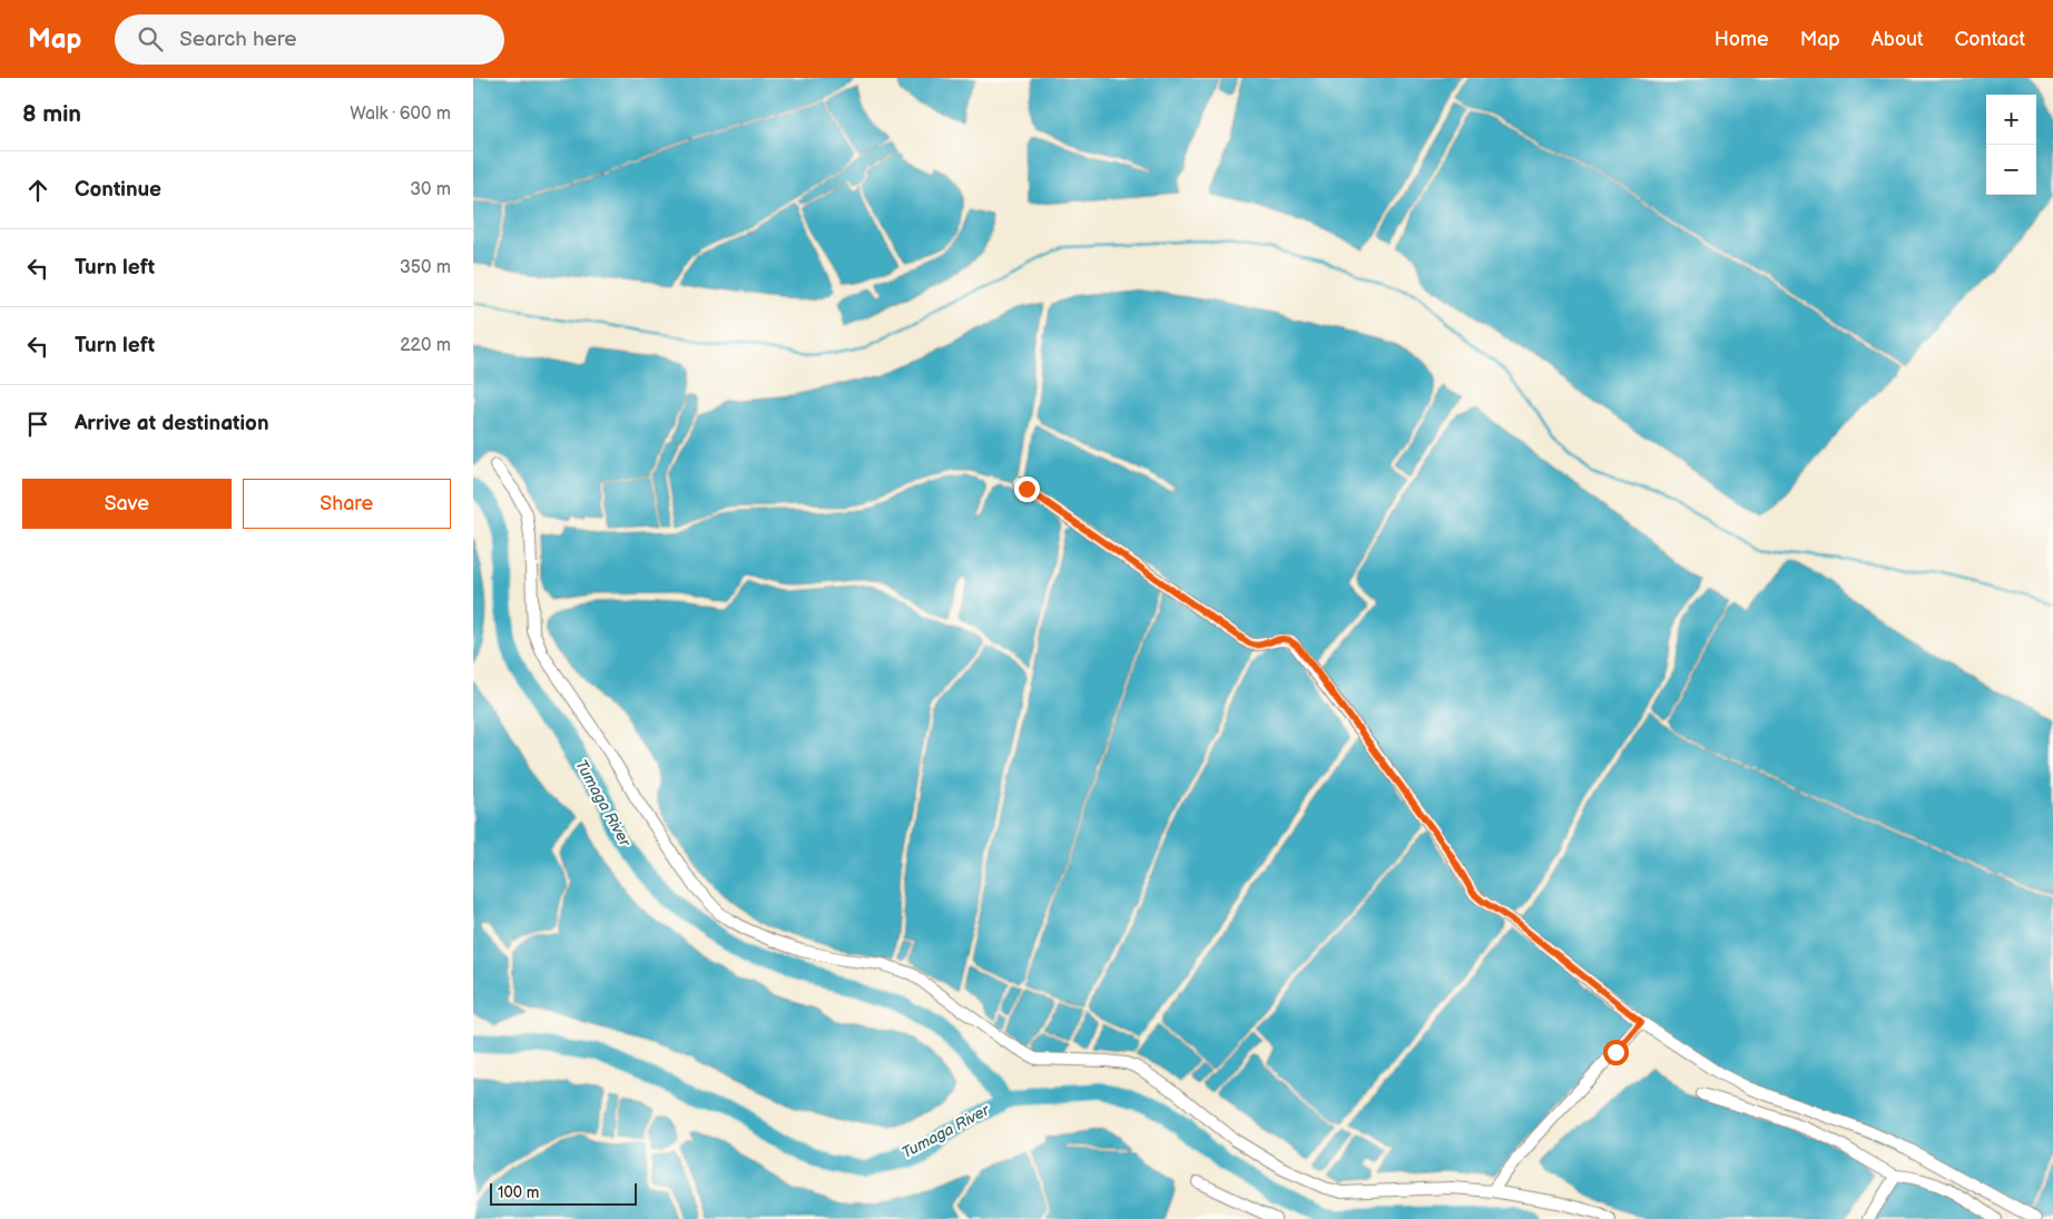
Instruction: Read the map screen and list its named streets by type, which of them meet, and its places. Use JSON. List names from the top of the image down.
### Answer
{
  "water": ["Tumaga River"],
  "scale_bar": "100 m",
  "page": {
    "header": "Map",
    "search": "Search here",
    "nav": [
      "Home",
      "Map",
      "About",
      "Contact"
    ],
    "heading": ["8 min", "Walk · 600 m"],
    "map_buttons": ["+", "−"],
    "list": [
      ["Continue", "30 m"],
      ["Turn left", "350 m"],
      ["Turn left", "220 m"],
      "Arrive at destination"
    ],
    "buttons": ["Save", "Share"],
    "scale": "100 m"
  }
}
